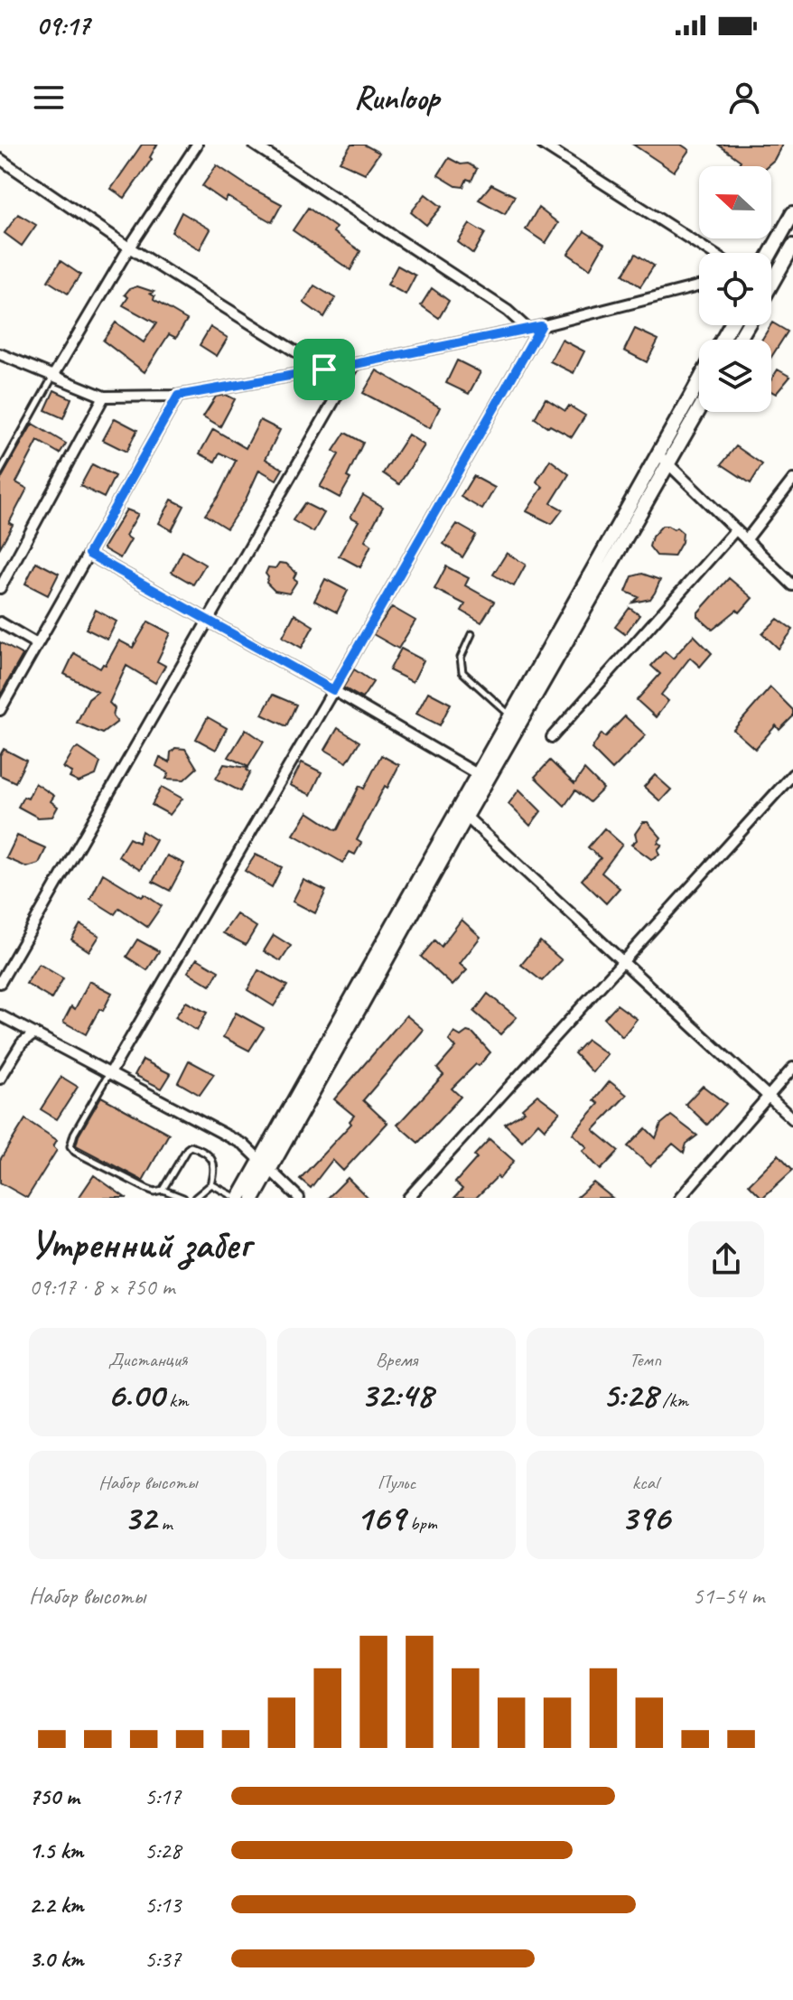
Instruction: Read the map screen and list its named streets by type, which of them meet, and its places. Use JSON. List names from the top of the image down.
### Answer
{
  "north": "left",
  "page": {
    "status": "09:17",
    "header": "Runloop",
    "heading": ["Утренний забег", "09:17 · 8 × 750 m"],
    "stats": [
      ["Дистанция", "6.00 km"],
      ["Время", "32:48"],
      ["Темп", "5:28 /km"],
      ["Набор высоты", "32 m"],
      ["Пульс", "169 bpm"],
      ["kcal", "396"]
    ],
    "chart": ["Набор высоты", "51–54 m"],
    "list": [
      {
        "name": "750 m",
        "note": "5:17"
      },
      {
        "name": "1.5 km",
        "note": "5:28"
      },
      {
        "name": "2.2 km",
        "note": "5:13"
      },
      {
        "name": "3.0 km",
        "note": "5:37"
      }
    ]
  }
}
